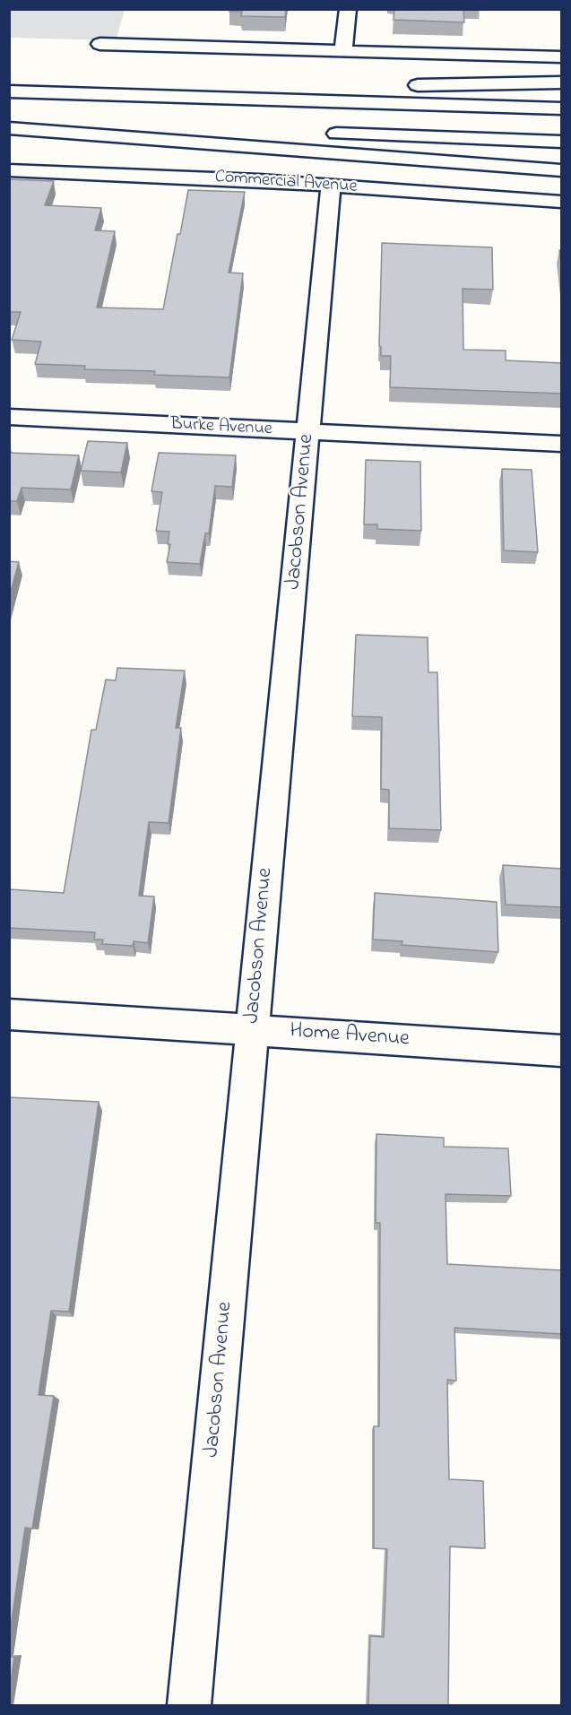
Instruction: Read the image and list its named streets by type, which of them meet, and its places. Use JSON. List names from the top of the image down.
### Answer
{
  "streets": {
    "main road": [
      "Commercial Avenue",
      "Burke Avenue",
      "Jacobson Avenue",
      "Home Avenue"
    ]
  },
  "crossings": [
    ["Commercial Avenue", "Jacobson Avenue"],
    ["Burke Avenue", "Jacobson Avenue"],
    ["Jacobson Avenue", "Home Avenue"]
  ]
}
